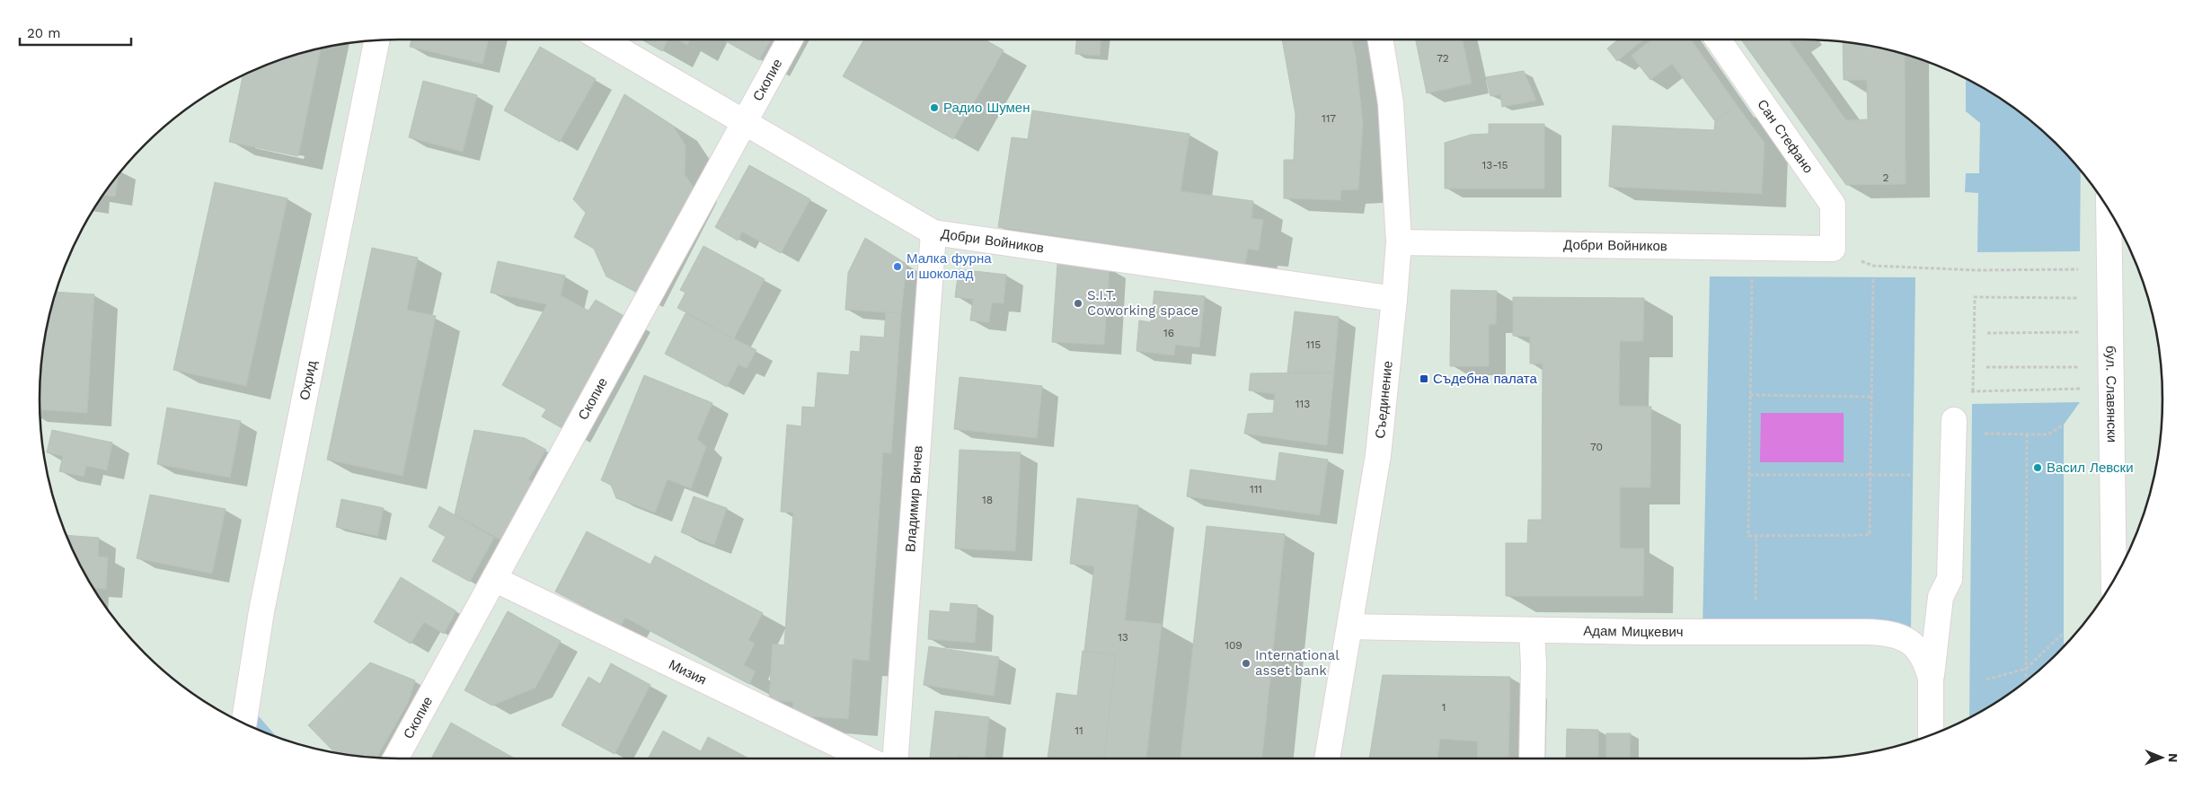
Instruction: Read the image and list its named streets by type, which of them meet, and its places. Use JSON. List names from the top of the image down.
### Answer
{
  "streets": {
    "street": [
      "Скопие",
      "Сан Стефано",
      "Добри Войников",
      "Охрид",
      "бул. Славянски",
      "Съединение",
      "Владимир Вичев",
      "Адам Мицкевич",
      "Мизия"
    ]
  },
  "crossings": [
    ["Скопие", "Добри Войников"],
    ["Скопие", "Мизия"],
    ["Сан Стефано", "Добри Войников"],
    ["Добри Войников", "Съединение"],
    ["Добри Войников", "Владимир Вичев"],
    ["Съединение", "Адам Мицкевич"]
  ],
  "places": {
    "other": [
      "Радио Шумен",
      "Малка фурна и шоколад",
      "S.I.T. Coworking space",
      "Васил Левски",
      "International asset bank"
    ],
    "transit": ["Съдебна палата"]
  },
  "house_numbers": [
    "72",
    "117",
    "13-15",
    "2",
    "16",
    "115",
    "113",
    "70",
    "111",
    "18",
    "13",
    "109",
    "1",
    "11"
  ],
  "scale_bar": "20 m",
  "north": "right"
}
